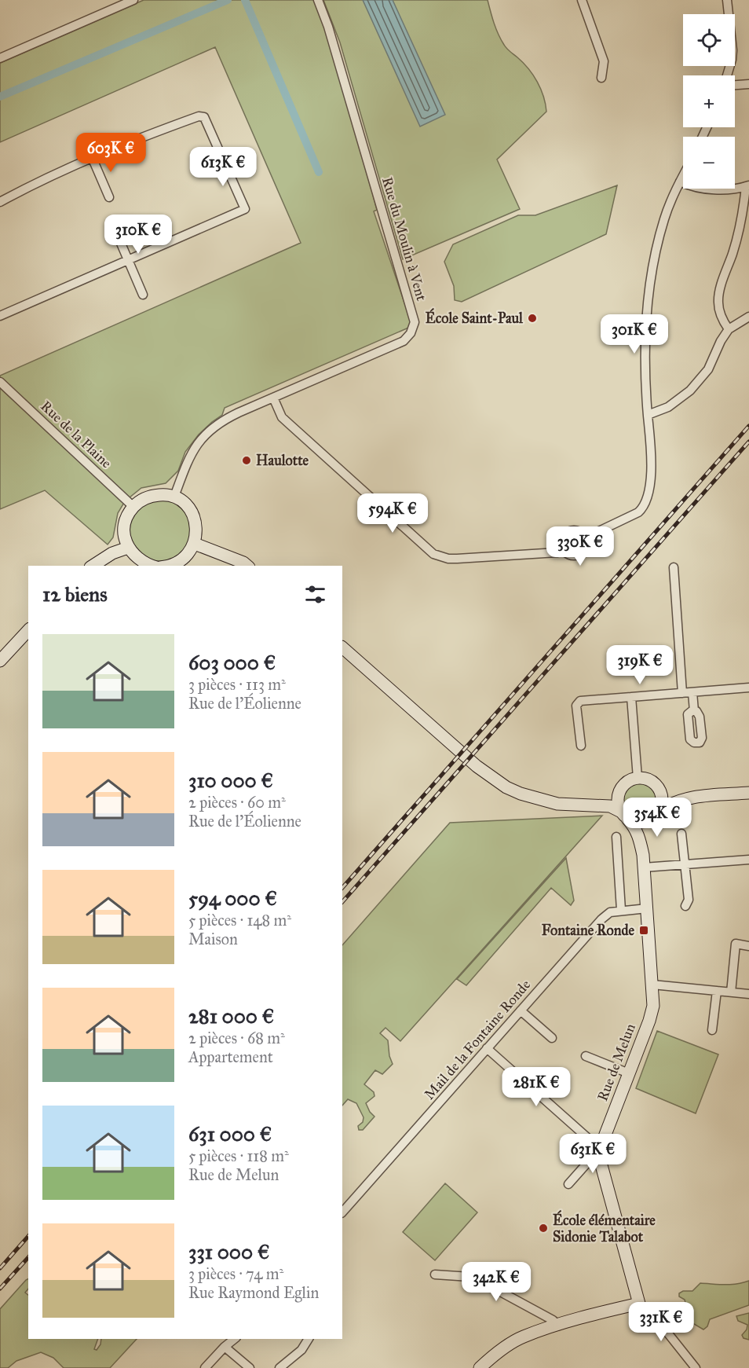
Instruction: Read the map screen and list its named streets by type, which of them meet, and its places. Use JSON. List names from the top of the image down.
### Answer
{
  "streets": {
    "street": [
      "Rue du Moulin à Vent",
      "Rue de la Plaine",
      "Mail de la Fontaine Ronde",
      "Rue de Melun"
    ]
  },
  "crossings": [
    ["Mail de la Fontaine Ronde", "Rue de Melun"]
  ],
  "places": {
    "other": ["École Saint-Paul", "Haulotte", "École élémentaire Sidonie Talabot"],
    "transit": ["Fontaine Ronde"]
  },
  "page": {
    "map_buttons": ["+", "−"],
    "price": [
      "603K €",
      "613K €",
      "310K €",
      "301K €",
      "594K €",
      "330K €",
      "319K €",
      "354K €",
      "281K €",
      "631K €",
      "342K €",
      "331K €"
    ],
    "heading": "12 biens",
    "list": [
      {
        "name": "603 000 €",
        "note": "3 pièces · 113 m² · Rue de l'Éolienne"
      },
      {
        "name": "310 000 €",
        "note": "2 pièces · 60 m² · Rue de l'Éolienne"
      },
      {
        "name": "594 000 €",
        "note": "5 pièces · 148 m² · Maison"
      },
      {
        "name": "281 000 €",
        "note": "2 pièces · 68 m² · Appartement"
      },
      {
        "name": "631 000 €",
        "note": "5 pièces · 118 m² · Rue de Melun"
      },
      {
        "name": "331 000 €",
        "note": "3 pièces · 74 m² · Rue Raymond Eglin"
      }
    ]
  }
}
